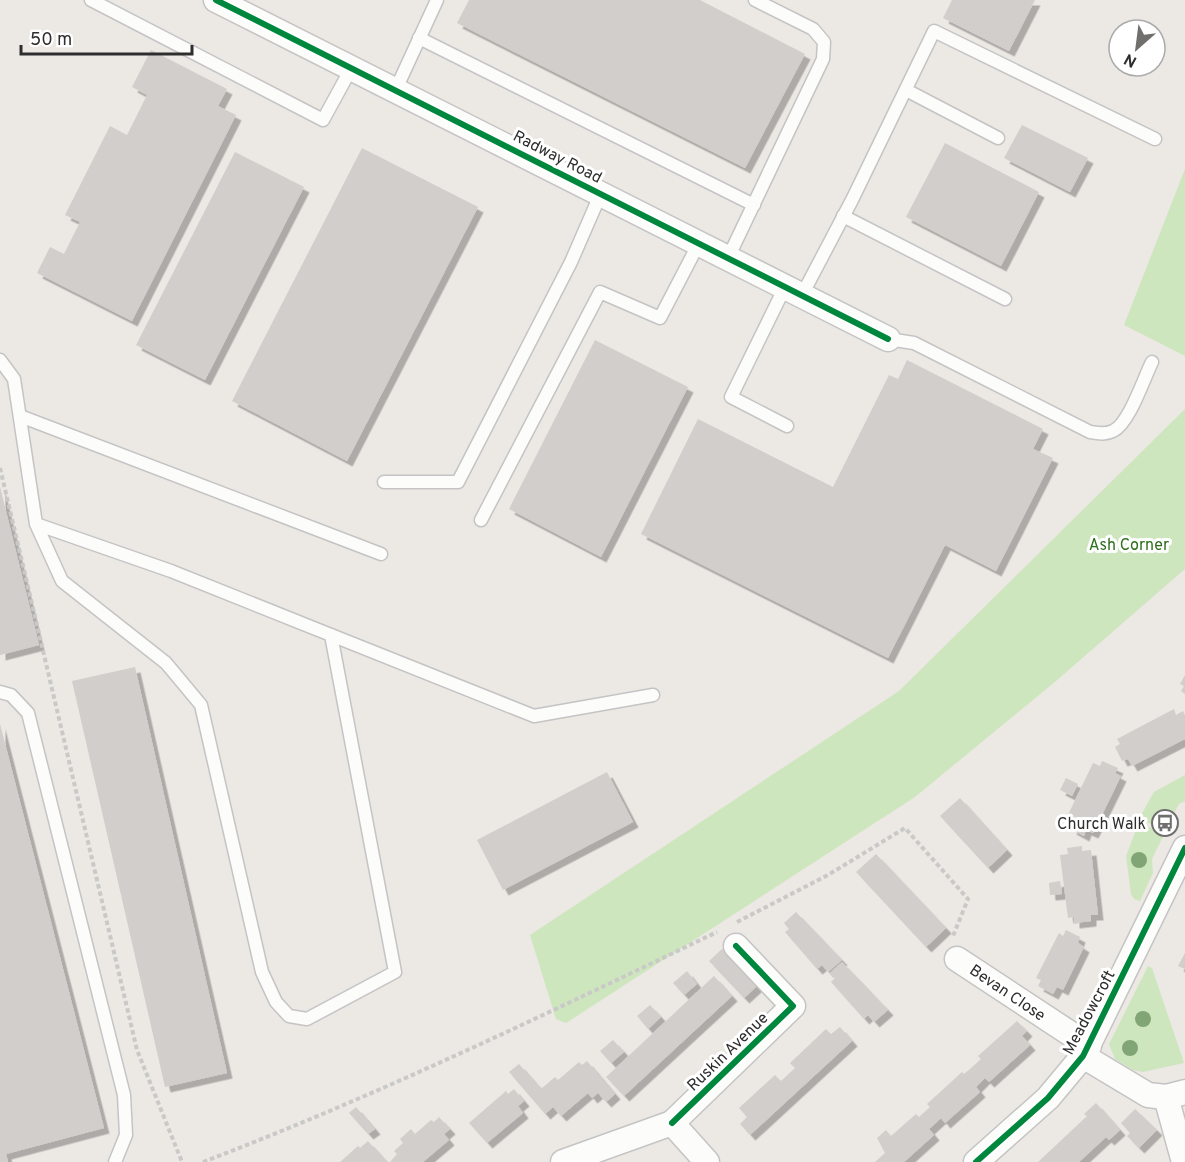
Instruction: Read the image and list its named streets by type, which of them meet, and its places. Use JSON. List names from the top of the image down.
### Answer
{
  "streets": {
    "street": [
      "Radway Road",
      "Bevan Close",
      "Meadowcroft",
      "Ruskin Avenue"
    ]
  },
  "crossings": [
    ["Bevan Close", "Meadowcroft"]
  ],
  "parks": ["Ash Corner"],
  "places": {
    "bus stop": ["Church Walk"]
  },
  "scale_bar": "50 m",
  "north": "bottom left"
}
